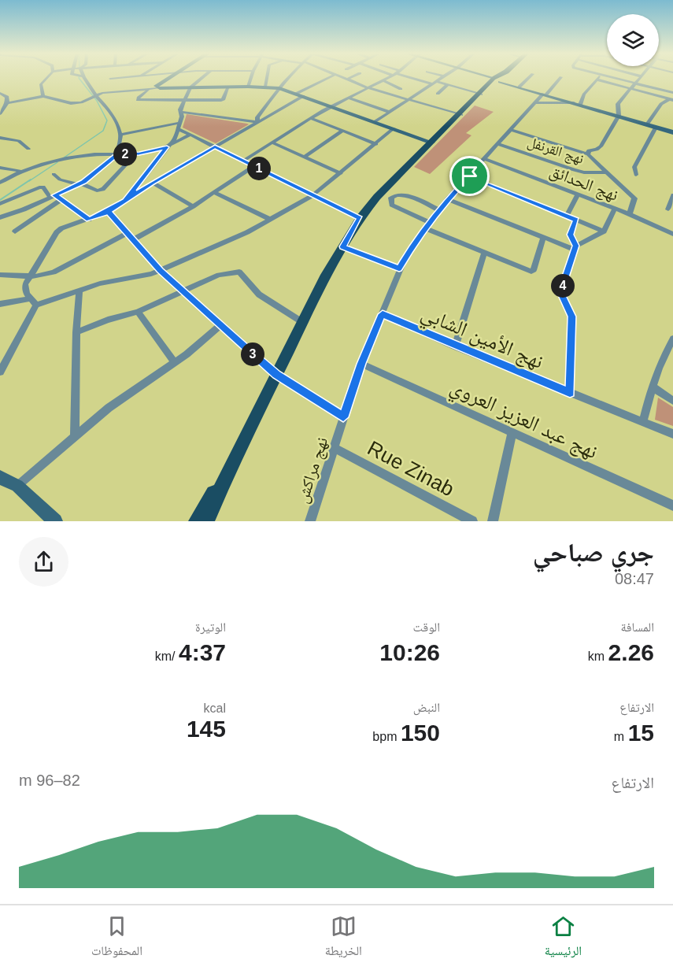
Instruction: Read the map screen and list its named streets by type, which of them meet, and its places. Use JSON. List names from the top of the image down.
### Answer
{
  "streets": {
    "street": [
      "نهج القرنفل",
      "نهج الحدائق",
      "نهج الأمين الشابي",
      "نهج عبد العزيز العروي",
      "Rue Zinab",
      "نهج مراكش"
    ]
  },
  "crossings": [
    ["نهج القرنفل", "نهج مراكش"],
    ["نهج الحدائق", "نهج مراكش"],
    ["نهج الأمين الشابي", "نهج مراكش"],
    ["نهج عبد العزيز العروي", "نهج مراكش"],
    ["Rue Zinab", "نهج مراكش"]
  ],
  "page": {
    "pins": [
      "2",
      "1",
      "4",
      "3"
    ],
    "heading": ["جري صباحي", "08:47"],
    "stats": [
      ["المسافة", "2.26 km"],
      ["الوقت", "10:26"],
      ["الوتيرة", "4:37 /km"],
      ["الارتفاع", "15 m"],
      ["النبض", "150 bpm"],
      ["kcal", "145"]
    ],
    "chart": ["الارتفاع", "82–96 m"],
    "tabs": ["الرئيسية", "الخريطة", "المحفوظات"]
  }
}
